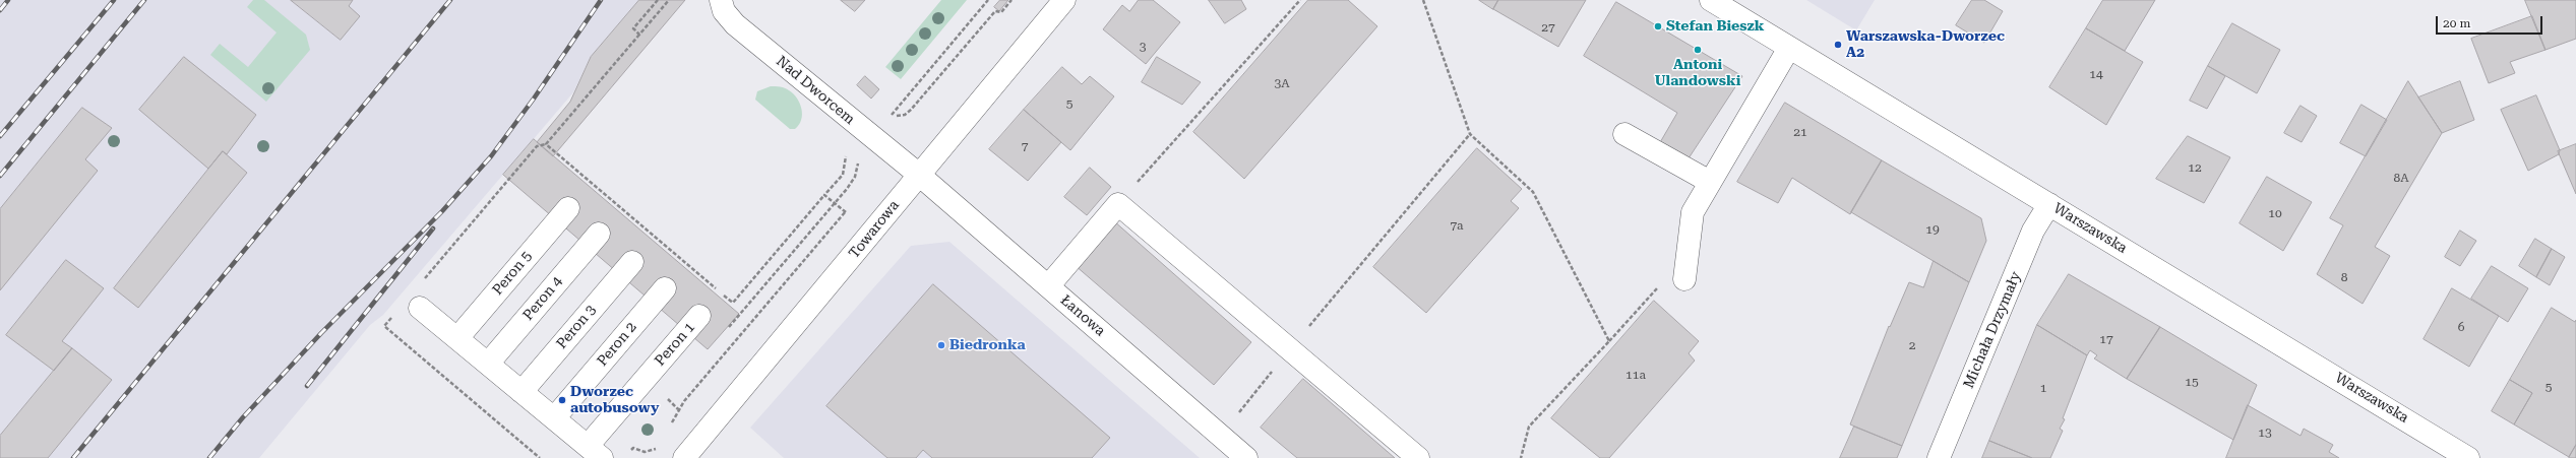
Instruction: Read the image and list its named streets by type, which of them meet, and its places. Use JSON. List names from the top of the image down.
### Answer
{
  "streets": {
    "street": [
      "Nad Dworcem",
      "Warszawska",
      "Towarowa",
      "Peron 5",
      "Peron 4",
      "Łanowa",
      "Peron 3",
      "Michała Drzymały",
      "Peron 2",
      "Peron 1"
    ]
  },
  "crossings": [
    ["Nad Dworcem", "Towarowa"],
    ["Nad Dworcem", "Łanowa"],
    ["Warszawska", "Michała Drzymały"],
    ["Towarowa", "Łanowa"]
  ],
  "places": [
    "Stefan Bieszk",
    "Warszawska-Dworzec A2",
    "Antoni Ulandowski",
    "Biedronka",
    "Dworzec autobusowy"
  ],
  "house_numbers": [
    "27",
    "3",
    "14",
    "3A",
    "5",
    "21",
    "7",
    "12",
    "8A",
    "10",
    "7a",
    "19",
    "8",
    "6",
    "17",
    "2",
    "11a",
    "15",
    "5",
    "1",
    "13"
  ],
  "scale_bar": "20 m"
}
